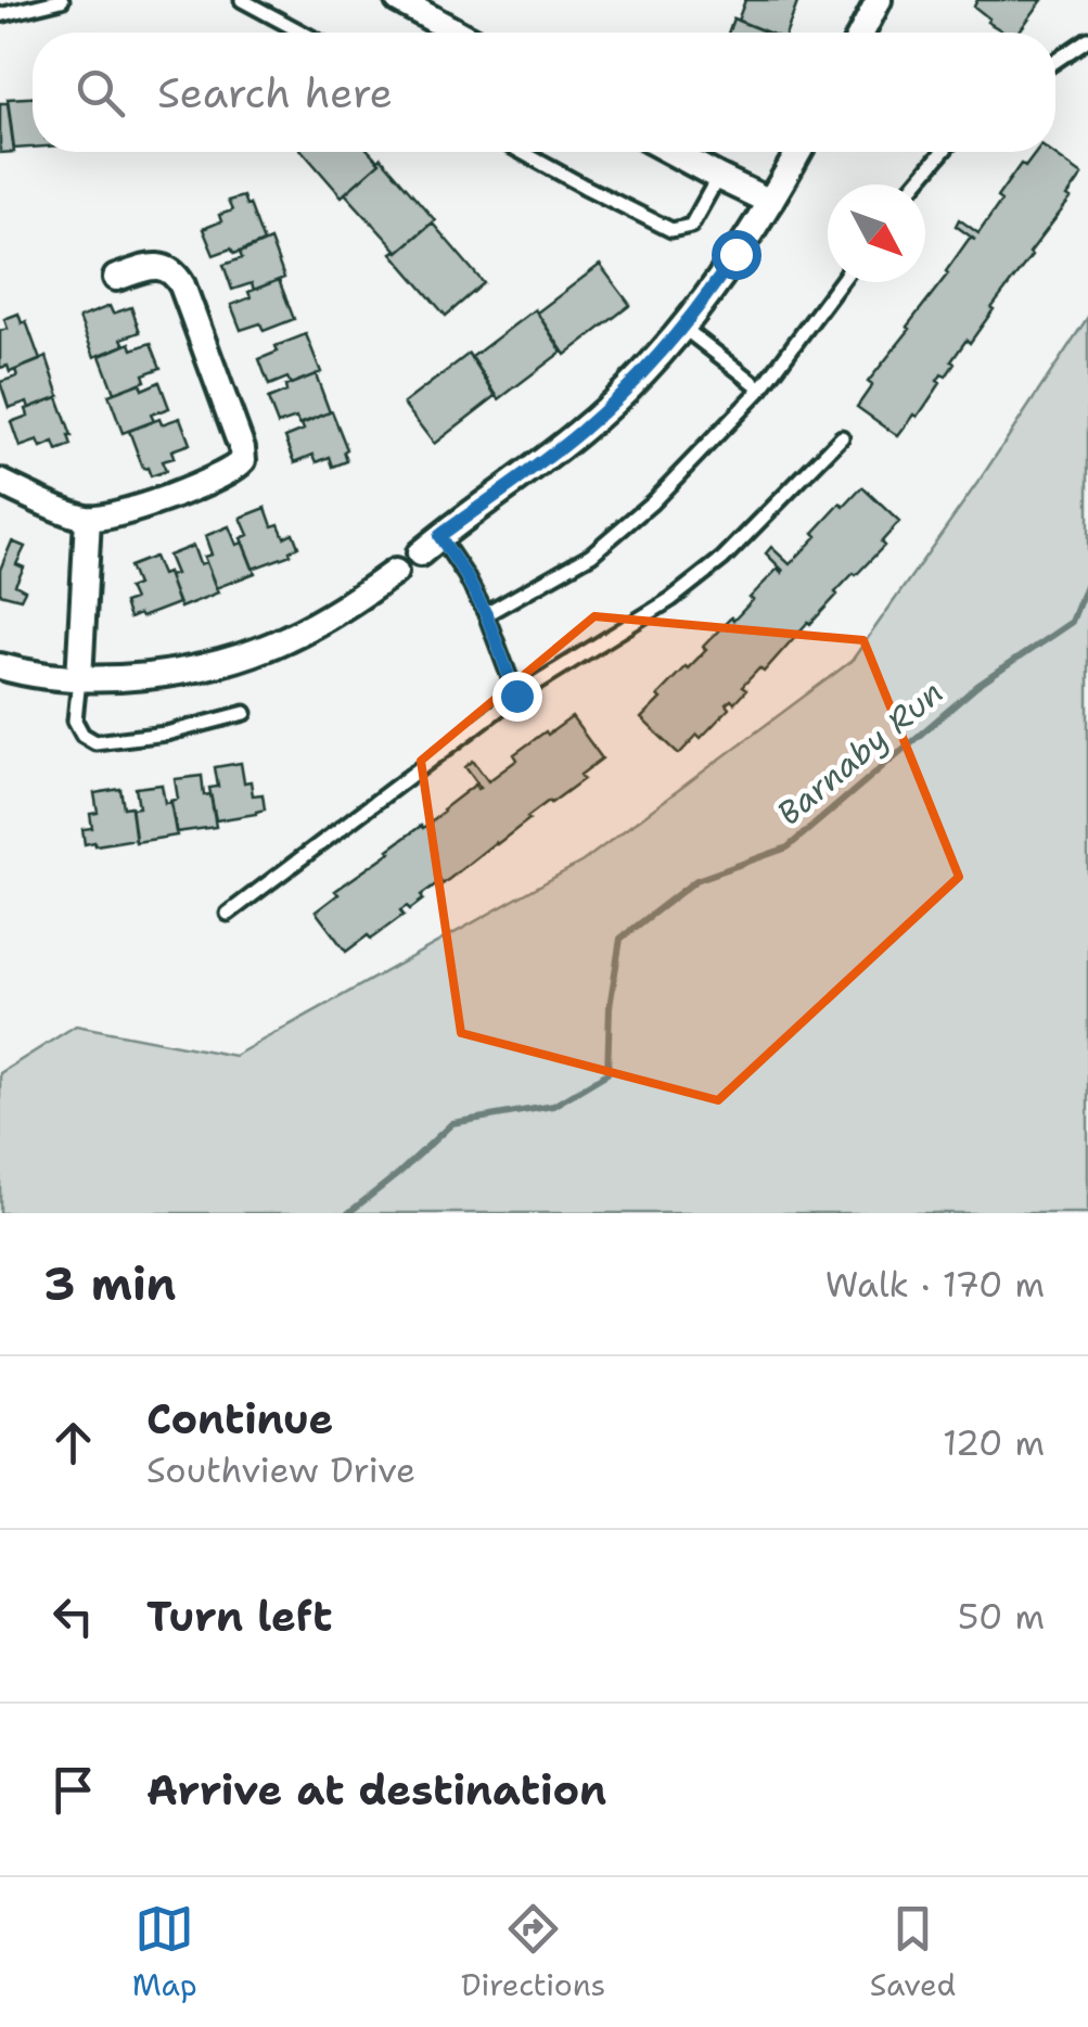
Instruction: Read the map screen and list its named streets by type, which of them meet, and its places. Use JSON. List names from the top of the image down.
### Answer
{
  "water": ["Barnaby Run"],
  "north": "bottom right",
  "page": {
    "search": "Search here",
    "heading": ["3 min", "Walk · 170 m"],
    "list": [
      ["Continue", "Southview Drive", "120 m"],
      ["Turn left", "50 m"],
      "Arrive at destination"
    ],
    "nav": ["Map", "Directions", "Saved"]
  }
}
